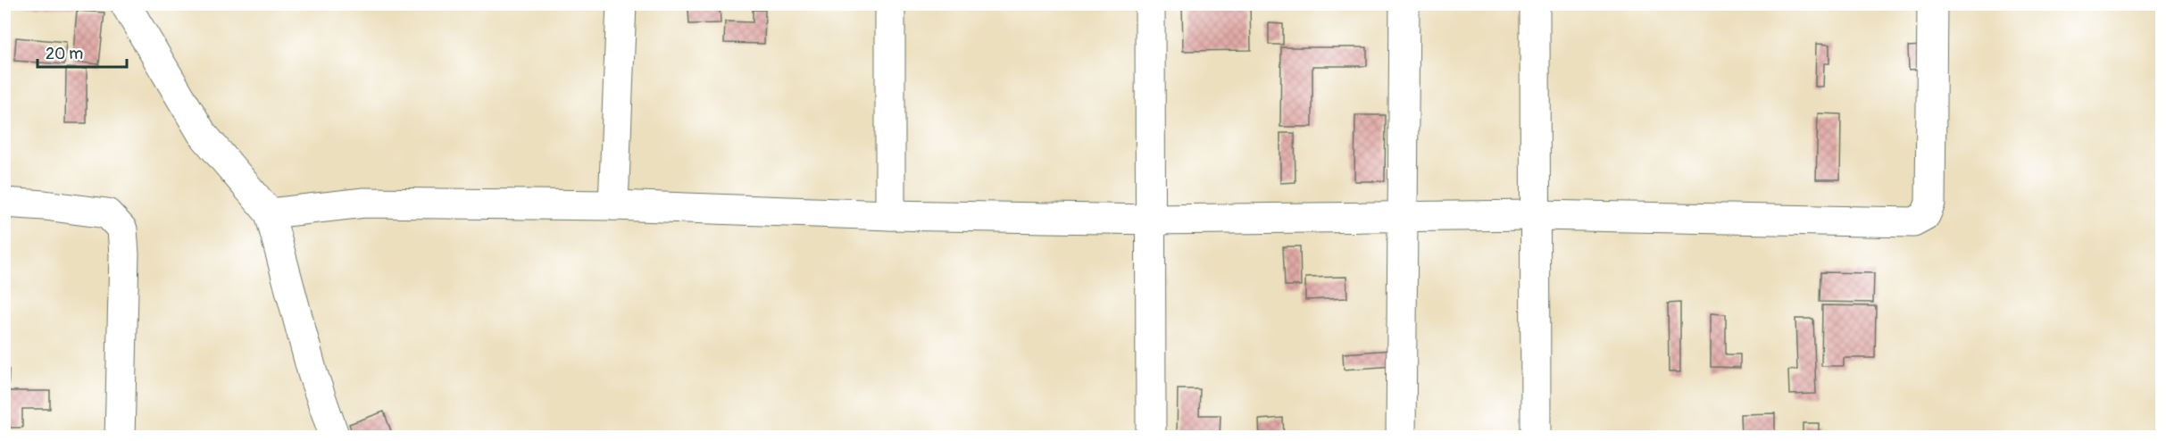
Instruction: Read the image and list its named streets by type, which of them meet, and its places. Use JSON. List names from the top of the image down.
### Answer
{
  "scale_bar": "20 m"
}
